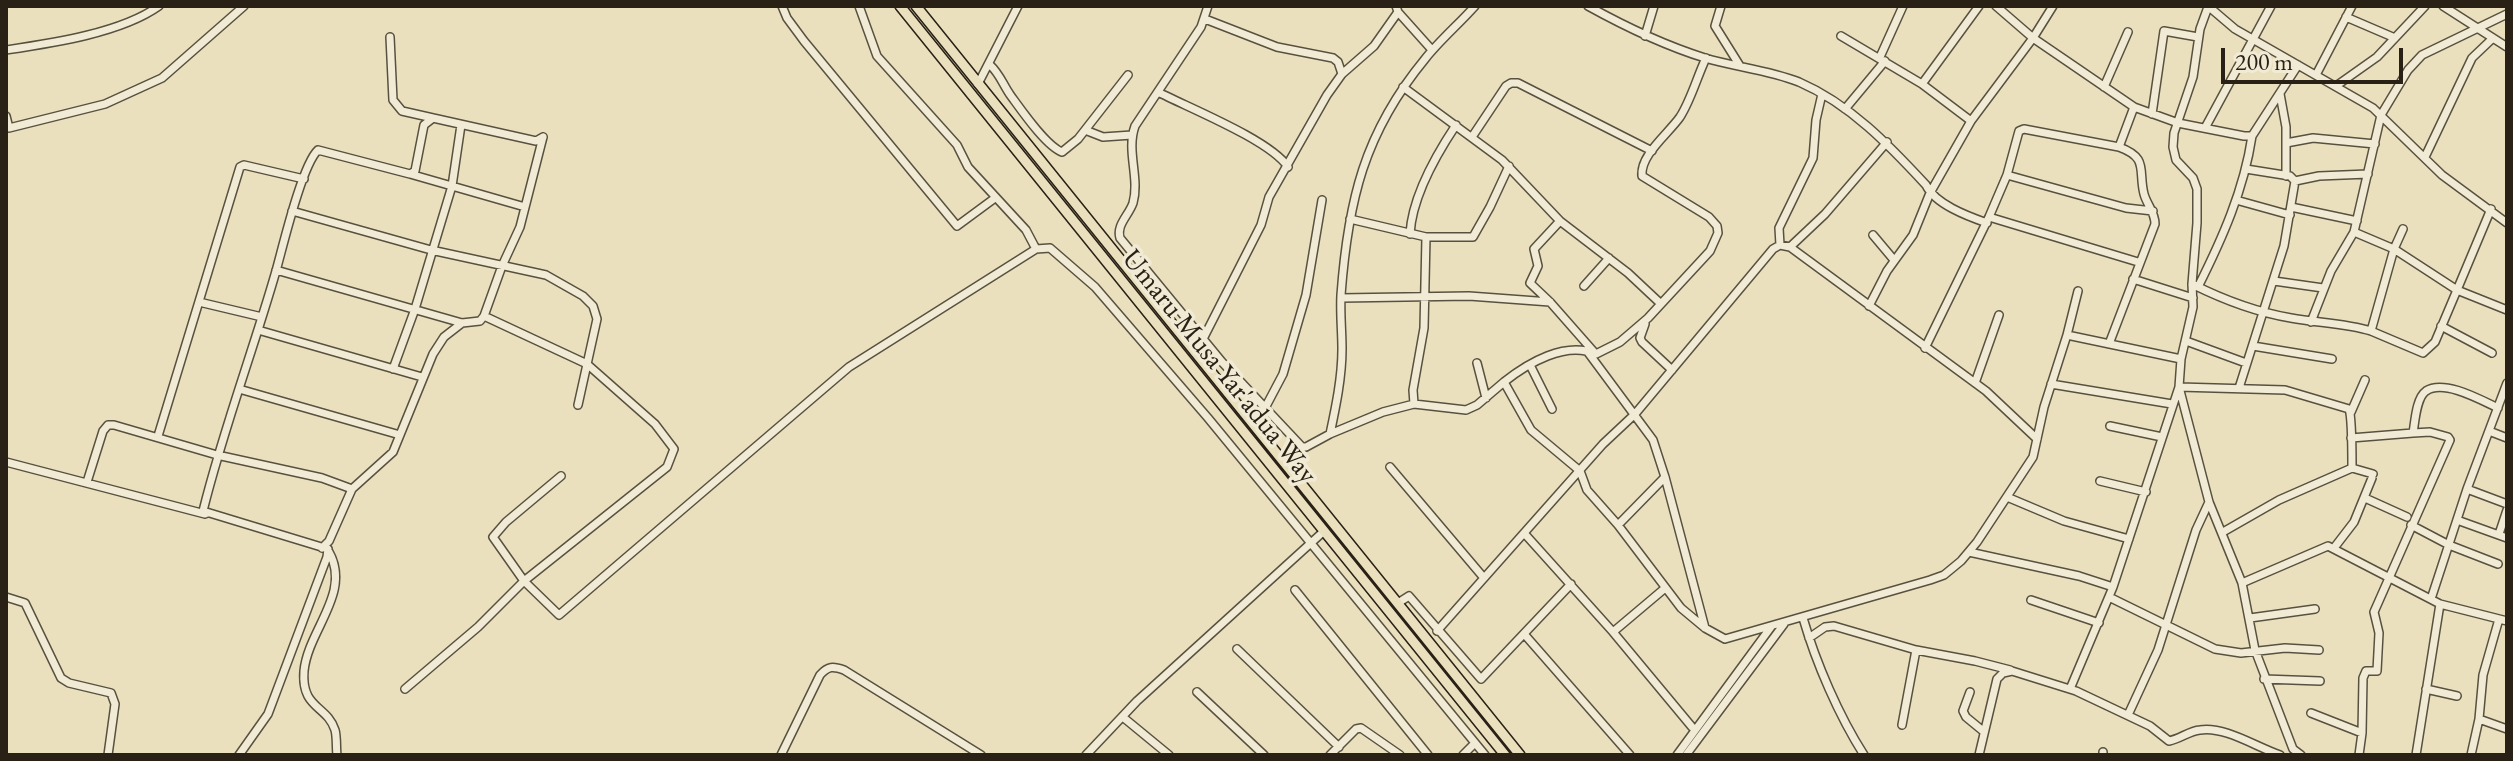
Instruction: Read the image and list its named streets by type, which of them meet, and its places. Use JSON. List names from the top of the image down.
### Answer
{
  "streets": {
    "main road": ["Umaru Musa Yar'adua Way"]
  },
  "scale_bar": "200 m"
}
